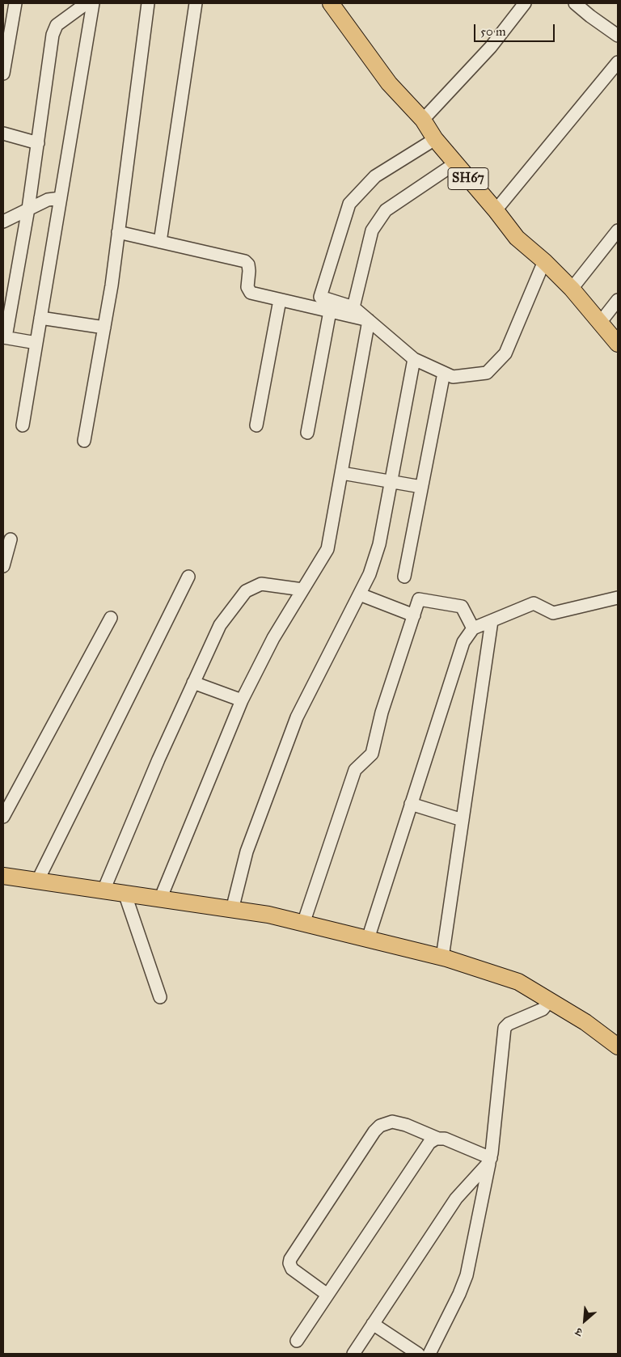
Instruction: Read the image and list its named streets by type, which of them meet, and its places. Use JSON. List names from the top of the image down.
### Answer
{
  "streets": {
    "main road": ["SH67"]
  },
  "scale_bar": "50 m",
  "north": "bottom left"
}
